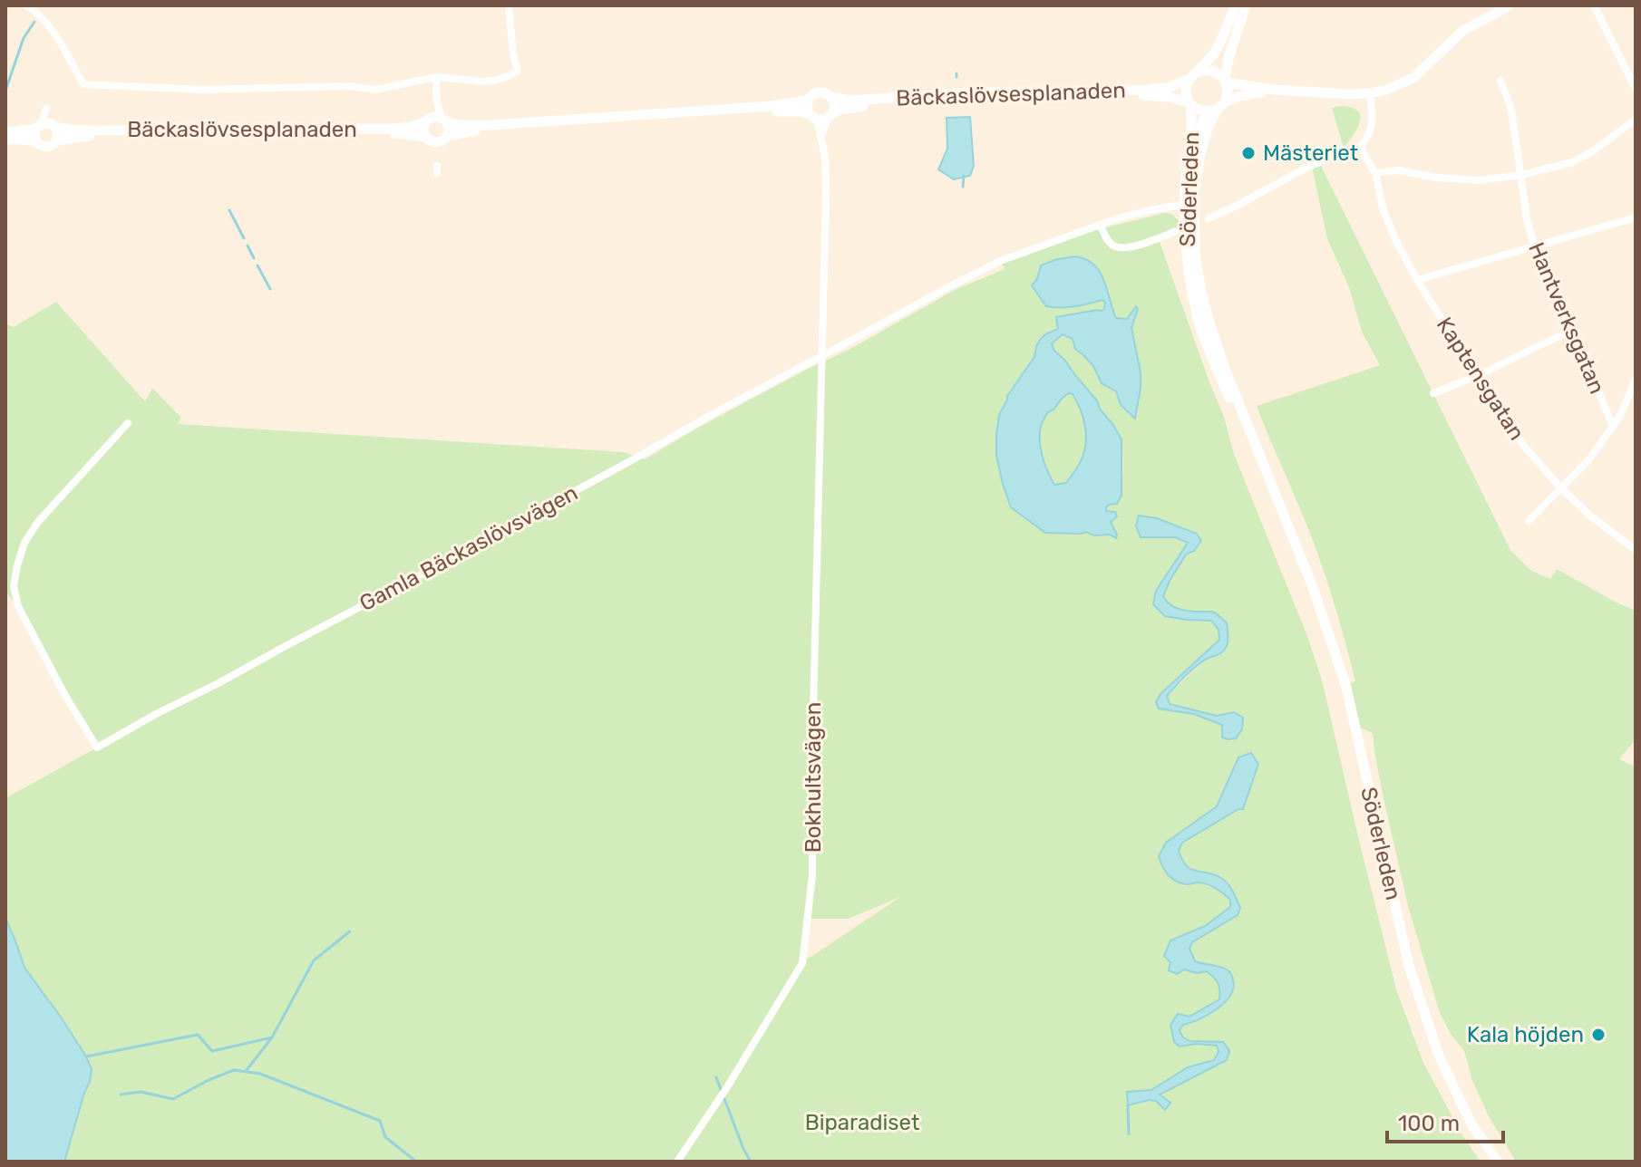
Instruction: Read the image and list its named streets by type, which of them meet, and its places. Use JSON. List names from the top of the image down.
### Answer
{
  "streets": {
    "street": [
      "Bäckaslövsesplanaden",
      "Söderleden",
      "Hantverksgatan",
      "Kaptensgatan",
      "Gamla Bäckaslövsvägen",
      "Bokhultsvägen"
    ]
  },
  "crossings": [
    ["Bäckaslövsesplanaden", "Söderleden"],
    ["Bäckaslövsesplanaden", "Bokhultsvägen"],
    ["Söderleden", "Gamla Bäckaslövsvägen"],
    ["Gamla Bäckaslövsvägen", "Bokhultsvägen"]
  ],
  "parks": ["Biparadiset"],
  "places": ["Mästeriet", "Kala höjden"],
  "scale_bar": "100 m"
}
